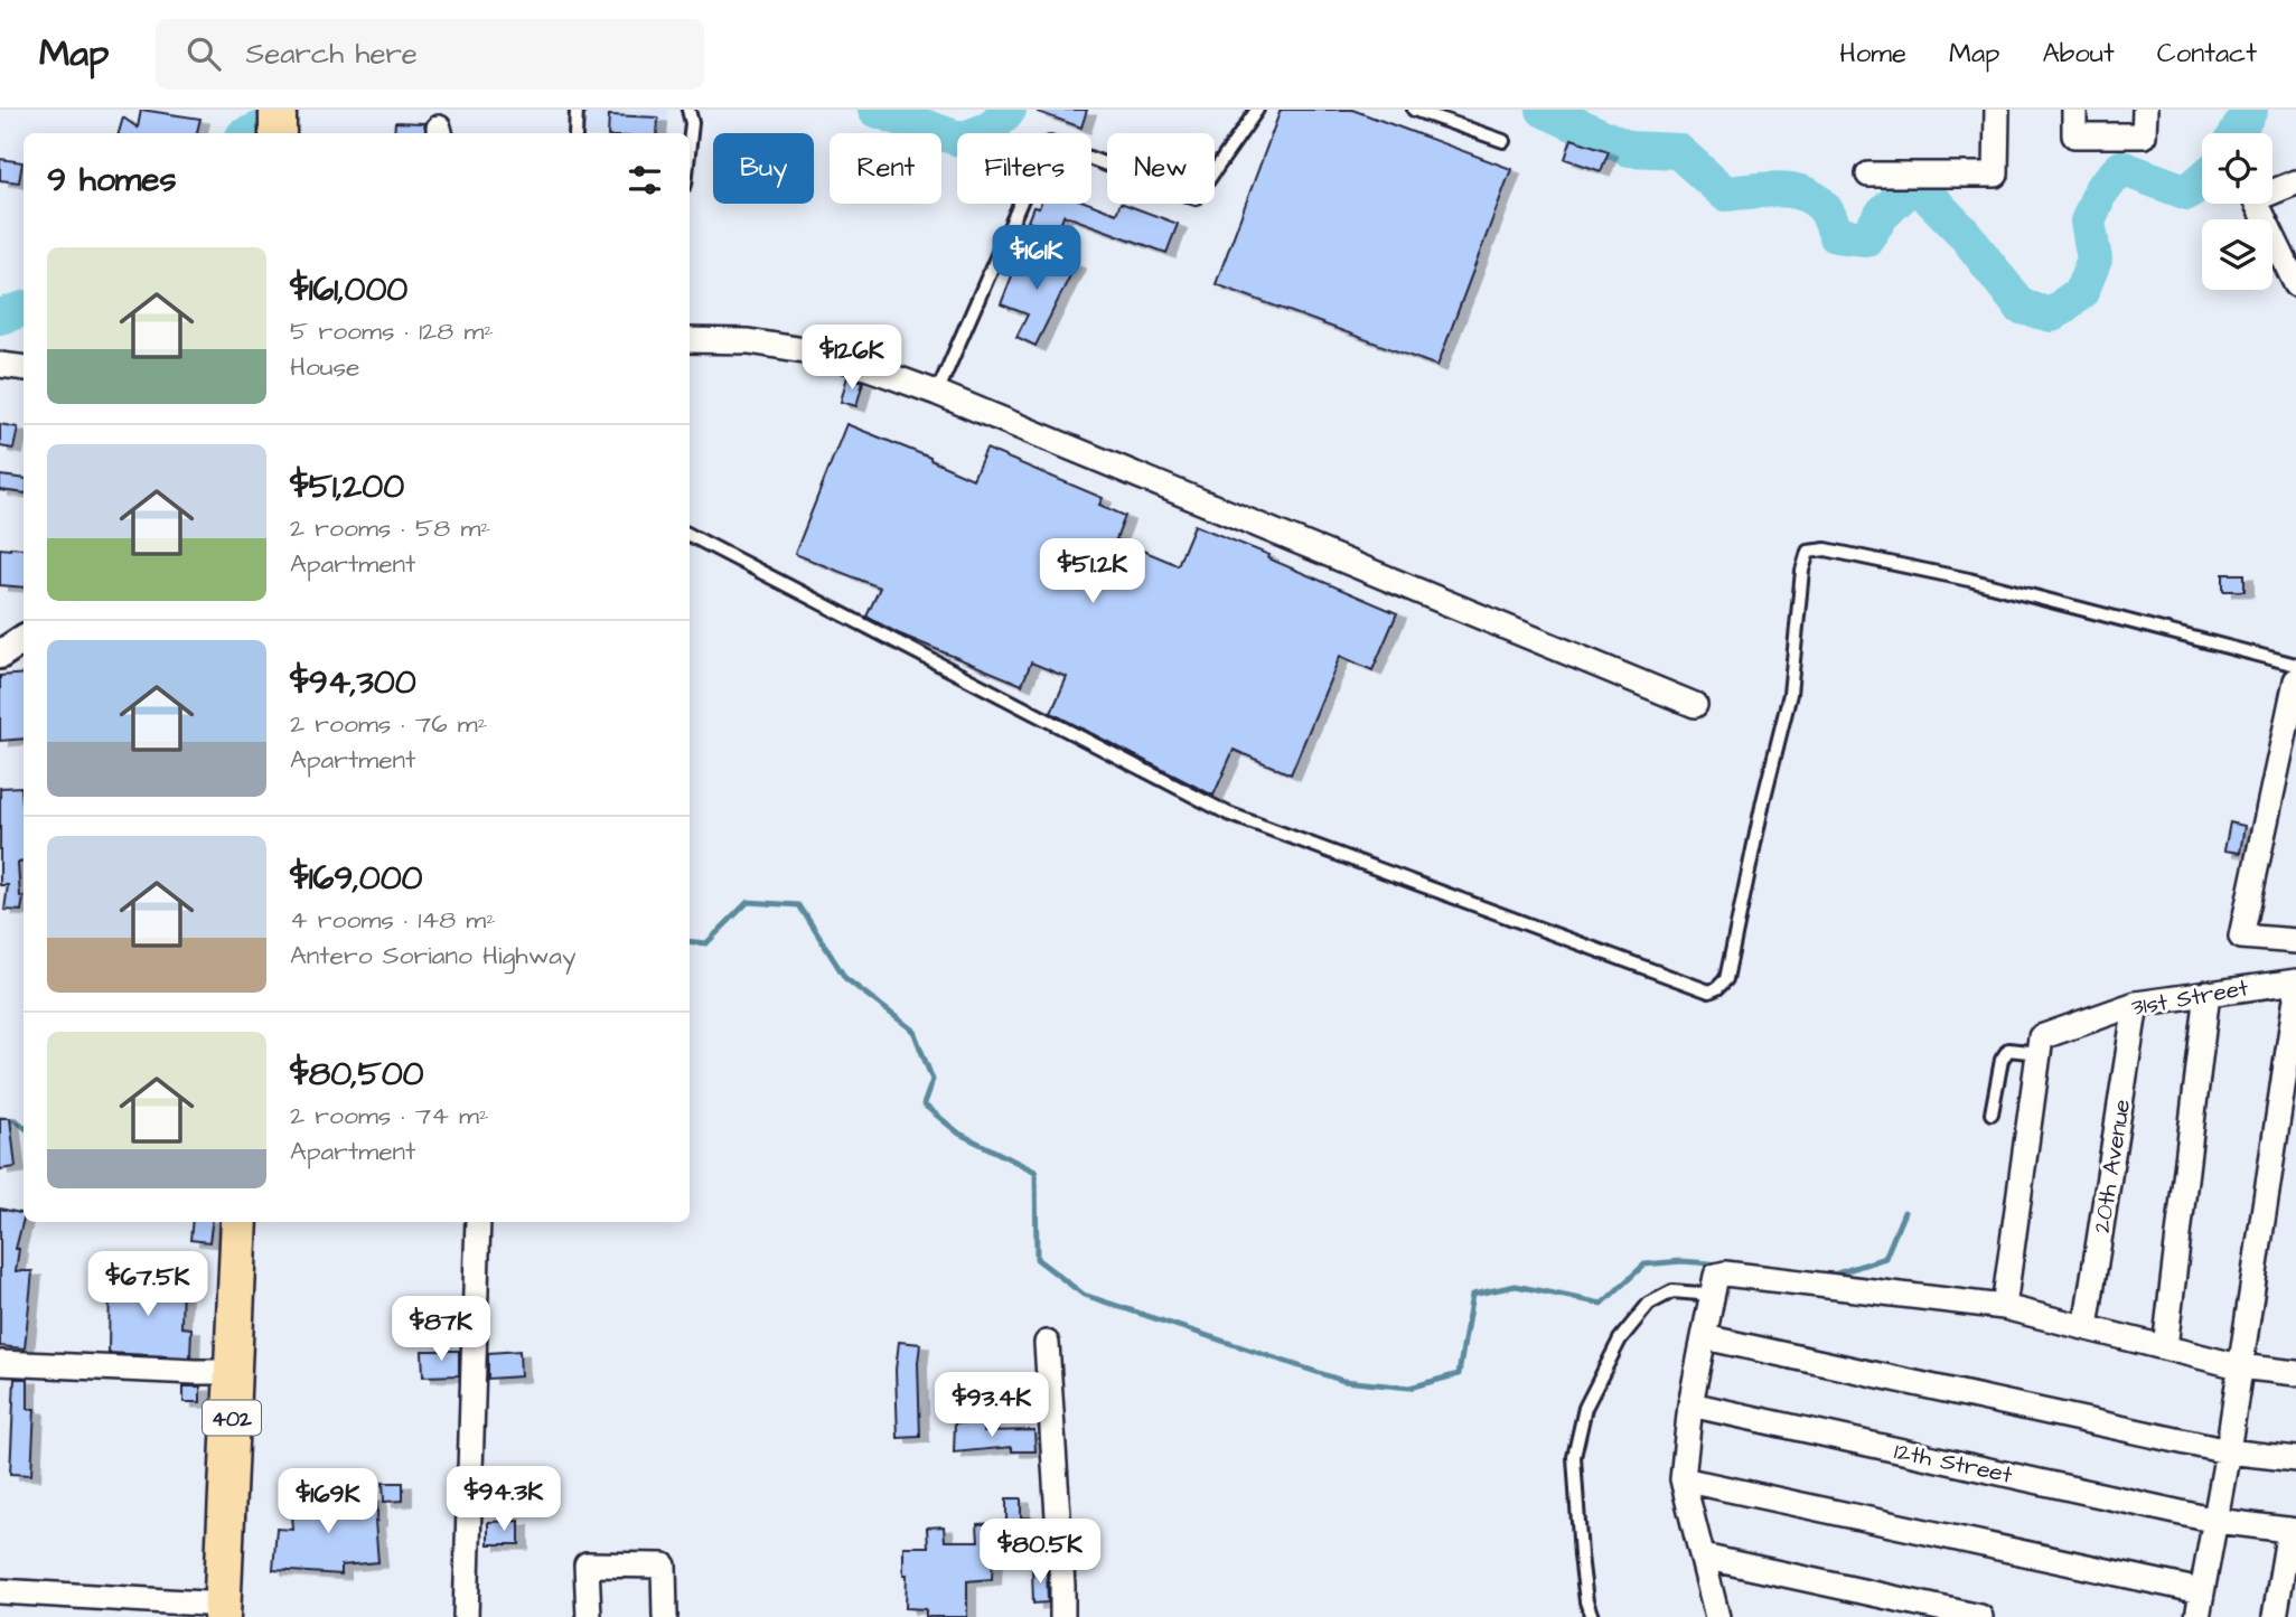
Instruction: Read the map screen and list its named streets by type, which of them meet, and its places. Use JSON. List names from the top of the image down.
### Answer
{
  "streets": {
    "main road": ["402"],
    "street": ["31st Street", "20th Avenue", "12th Street"]
  },
  "crossings": [
    ["31st Street", "20th Avenue"]
  ],
  "page": {
    "header": "Map",
    "search": "Search here",
    "nav": [
      "Home",
      "Map",
      "About",
      "Contact"
    ],
    "chip": [
      "Buy",
      "Rent",
      "Filters",
      "New"
    ],
    "heading": "9 homes",
    "price": [
      "$161K",
      "$126K",
      "$51.2K",
      "$67.5K",
      "$87K",
      "$93.4K",
      "$94.3K",
      "$169K",
      "$80.5K"
    ],
    "list": [
      {
        "name": "$161,000",
        "note": "5 rooms · 128 m² · House"
      },
      {
        "name": "$51,200",
        "note": "2 rooms · 58 m² · Apartment"
      },
      {
        "name": "$94,300",
        "note": "2 rooms · 76 m² · Apartment"
      },
      {
        "name": "$169,000",
        "note": "4 rooms · 148 m² · Antero Soriano Highway"
      },
      {
        "name": "$80,500",
        "note": "2 rooms · 74 m² · Apartment"
      }
    ]
  }
}
